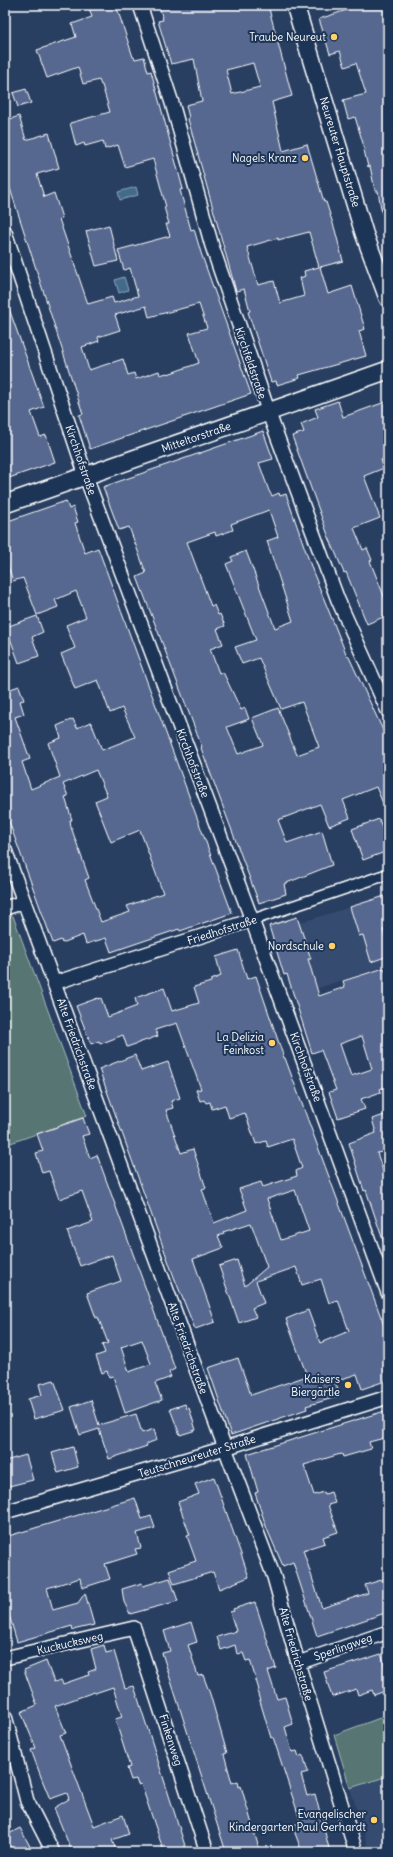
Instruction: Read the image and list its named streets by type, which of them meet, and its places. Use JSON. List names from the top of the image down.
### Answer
{
  "streets": {
    "street": [
      "Neureuter Hauptstraße",
      "Kirchfeldstraße",
      "Mitteltorstraße",
      "Kirchhofstraße",
      "Friedhofstraße",
      "Alte Friedrichstraße",
      "Teutschneureuter Straße",
      "Kuckucksweg",
      "Sperlingweg",
      "Finkenweg"
    ]
  },
  "crossings": [
    ["Kirchfeldstraße", "Mitteltorstraße"],
    ["Mitteltorstraße", "Kirchhofstraße"],
    ["Kirchhofstraße", "Friedhofstraße"],
    ["Friedhofstraße", "Alte Friedrichstraße"],
    ["Alte Friedrichstraße", "Teutschneureuter Straße"],
    ["Alte Friedrichstraße", "Sperlingweg"],
    ["Kuckucksweg", "Finkenweg"]
  ],
  "places": [
    "Traube Neureut",
    "Nagels Kranz",
    "Nordschule",
    "La Delizia Feinkost",
    "Kaisers Biergärtle",
    "Evangelischer Kindergarten Paul Gerhardt"
  ]
}
